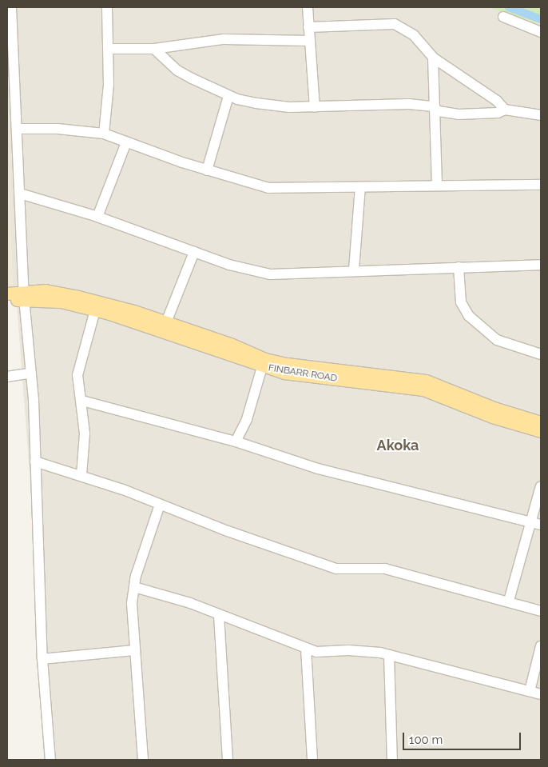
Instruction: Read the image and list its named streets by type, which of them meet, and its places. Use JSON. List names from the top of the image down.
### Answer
{
  "streets": {
    "main road": ["FINBARR ROAD"]
  },
  "districts": ["Akoka"],
  "scale_bar": "100 m"
}
